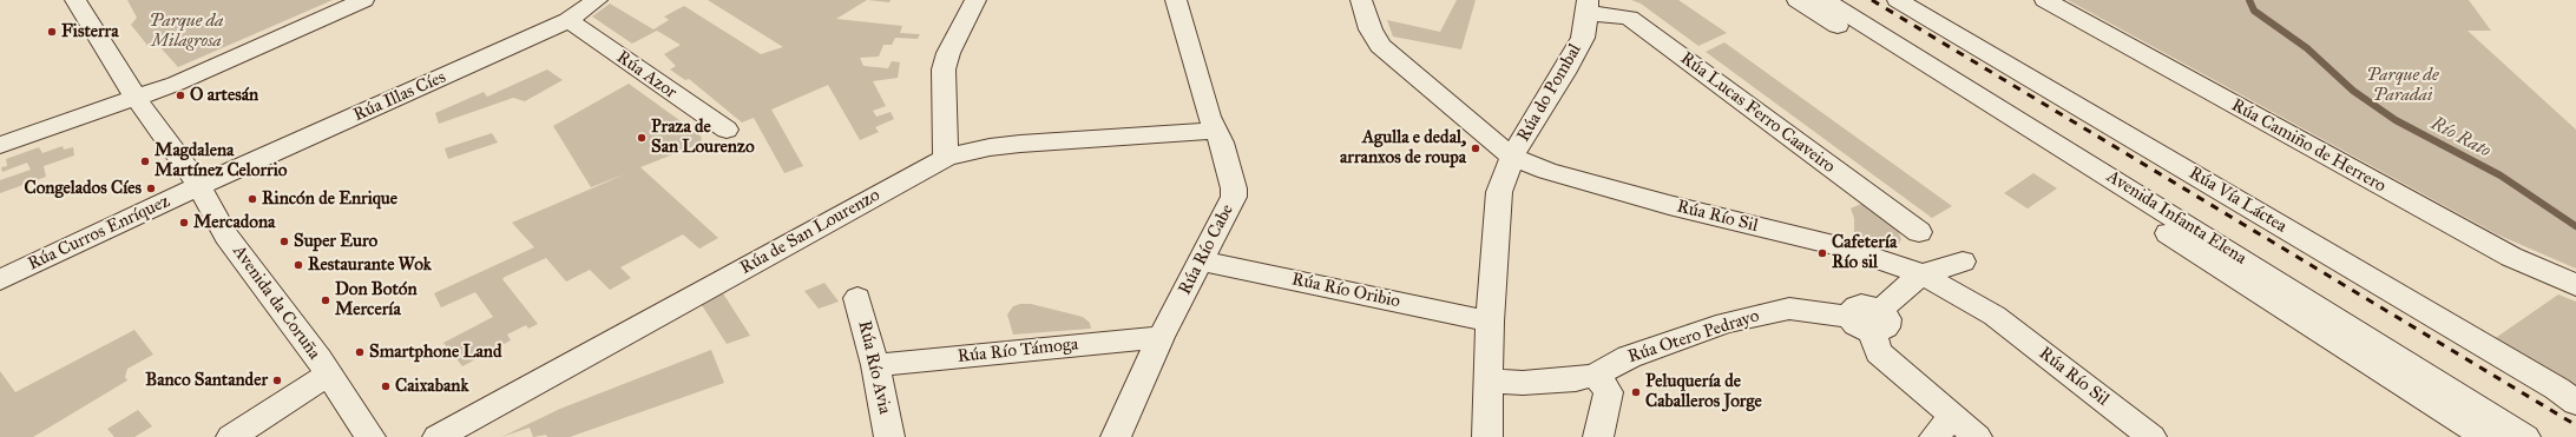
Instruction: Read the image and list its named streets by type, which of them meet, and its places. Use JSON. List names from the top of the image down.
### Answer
{
  "streets": {
    "street": [
      "Rúa Azor",
      "Rúa do Pombal",
      "Rúa Illas Cíes",
      "Rúa Lucas Ferro Caaveiro",
      "Rúa Camiño de Herrero",
      "Rúa Vía Láctea",
      "Rúa Río Sil",
      "Avenida Infanta Elena",
      "Rúa de San Lourenzo",
      "Rúa Curros Enríquez",
      "Rúa Río Cabe",
      "Rúa Río Oribio",
      "Avenida da Coruña",
      "Rúa Otero Pedrayo",
      "Rúa Río Támoga",
      "Rúa Río Avia"
    ]
  },
  "crossings": [
    ["Rúa Azor", "Rúa Illas Cíes"],
    ["Rúa do Pombal", "Rúa Lucas Ferro Caaveiro"],
    ["Rúa do Pombal", "Rúa Río Sil"],
    ["Rúa Illas Cíes", "Rúa Curros Enríquez"],
    ["Rúa Illas Cíes", "Avenida da Coruña"],
    ["Rúa de San Lourenzo", "Rúa Río Cabe"],
    ["Rúa Curros Enríquez", "Avenida da Coruña"],
    ["Rúa Río Cabe", "Rúa Río Oribio"],
    ["Rúa Río Cabe", "Rúa Río Támoga"],
    ["Rúa Río Támoga", "Rúa Río Avia"]
  ],
  "water": ["Río Rato"],
  "parks": ["Parque da Milagrosa", "Parque de Paradai"],
  "places": [
    "Fisterra",
    "O artesán",
    "Praza de San Lourenzo",
    "Agulla e dedal, arranxos de roupa",
    "Magdalena Martínez Celorrio",
    "Congelados Cíes",
    "Rincón de Enrique",
    "Mercadona",
    "Super Euro",
    "Cafetería Río sil",
    "Restaurante Wok",
    "Don Botón Mercería",
    "Smartphone Land",
    "Banco Santander",
    "Caixabank",
    "Peluquería de Caballeros Jorge"
  ]
}
